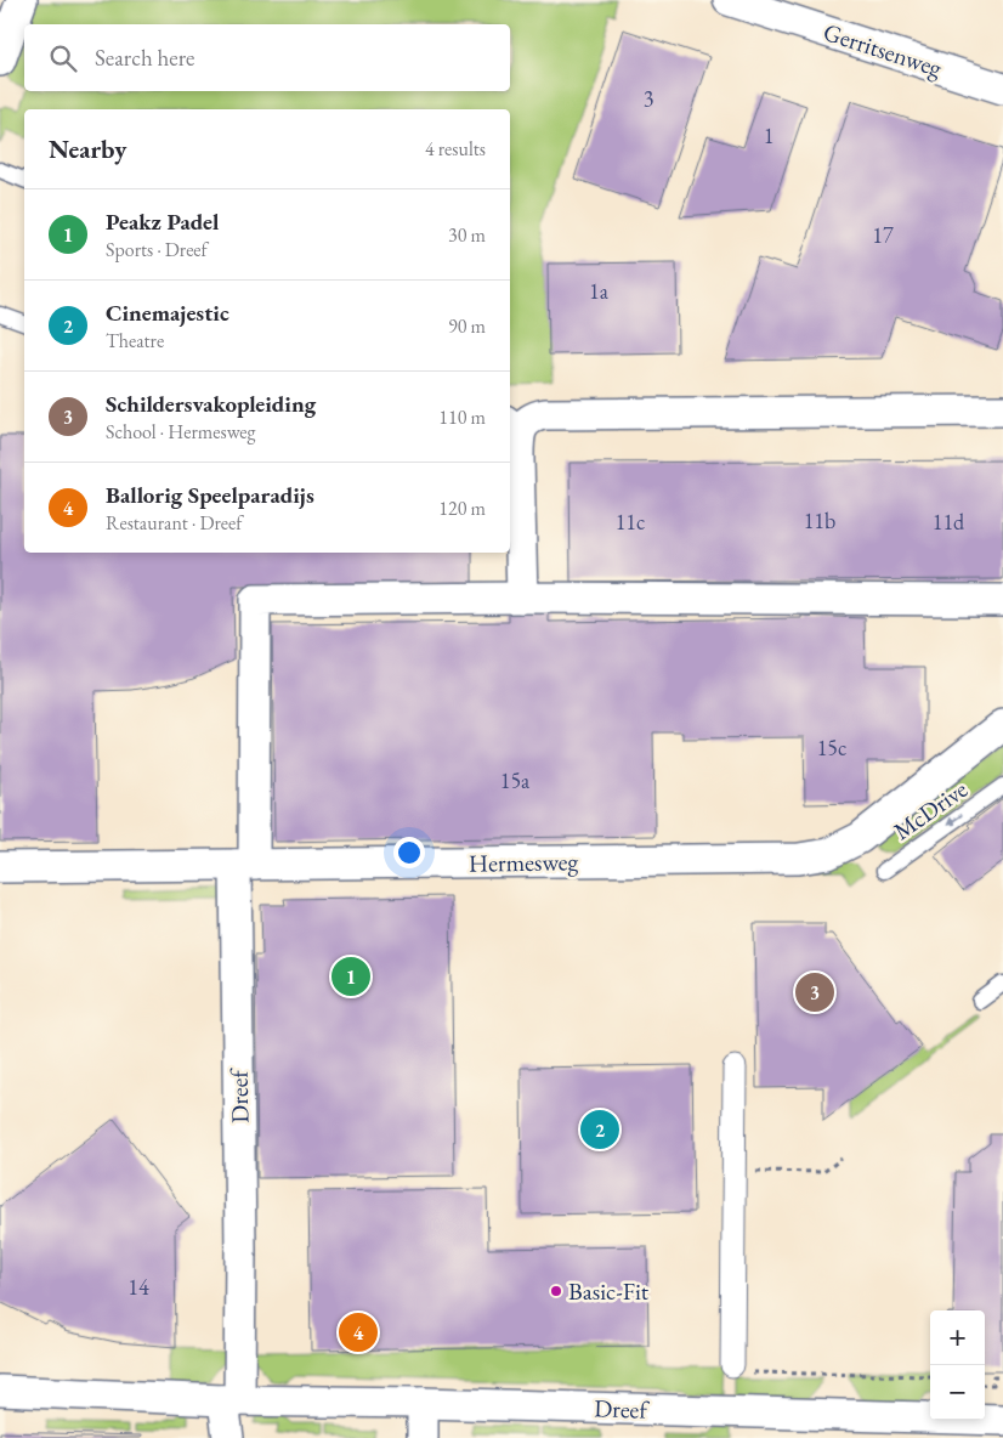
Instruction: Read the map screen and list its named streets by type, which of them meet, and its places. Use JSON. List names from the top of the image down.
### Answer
{
  "streets": {
    "street": ["Gerritsenweg", "Hermesweg", "Dreef"],
    "lane": ["McDrive"]
  },
  "crossings": [
    ["Hermesweg", "Dreef"]
  ],
  "one_way": ["McDrive"],
  "places": ["Basic-Fit"],
  "house_numbers": [
    "3",
    "1",
    "17",
    "1a",
    "11b",
    "11c",
    "11d",
    "15c",
    "15a",
    "14"
  ],
  "page": {
    "search": "Search here",
    "heading": ["Nearby", "4 results"],
    "list": [
      {
        "mark": "1",
        "name": "Peakz Padel",
        "note": "Sports · Dreef",
        "value": "30 m"
      },
      {
        "mark": "2",
        "name": "Cinemajestic",
        "note": "Theatre",
        "value": "90 m"
      },
      {
        "mark": "3",
        "name": "Schildersvakopleiding",
        "note": "School · Hermesweg",
        "value": "110 m"
      },
      {
        "mark": "4",
        "name": "Ballorig Speelparadijs",
        "note": "Restaurant · Dreef",
        "value": "120 m"
      }
    ],
    "pins": [
      "1",
      "3",
      "2",
      "4"
    ],
    "map_buttons": ["+", "−"]
  }
}
